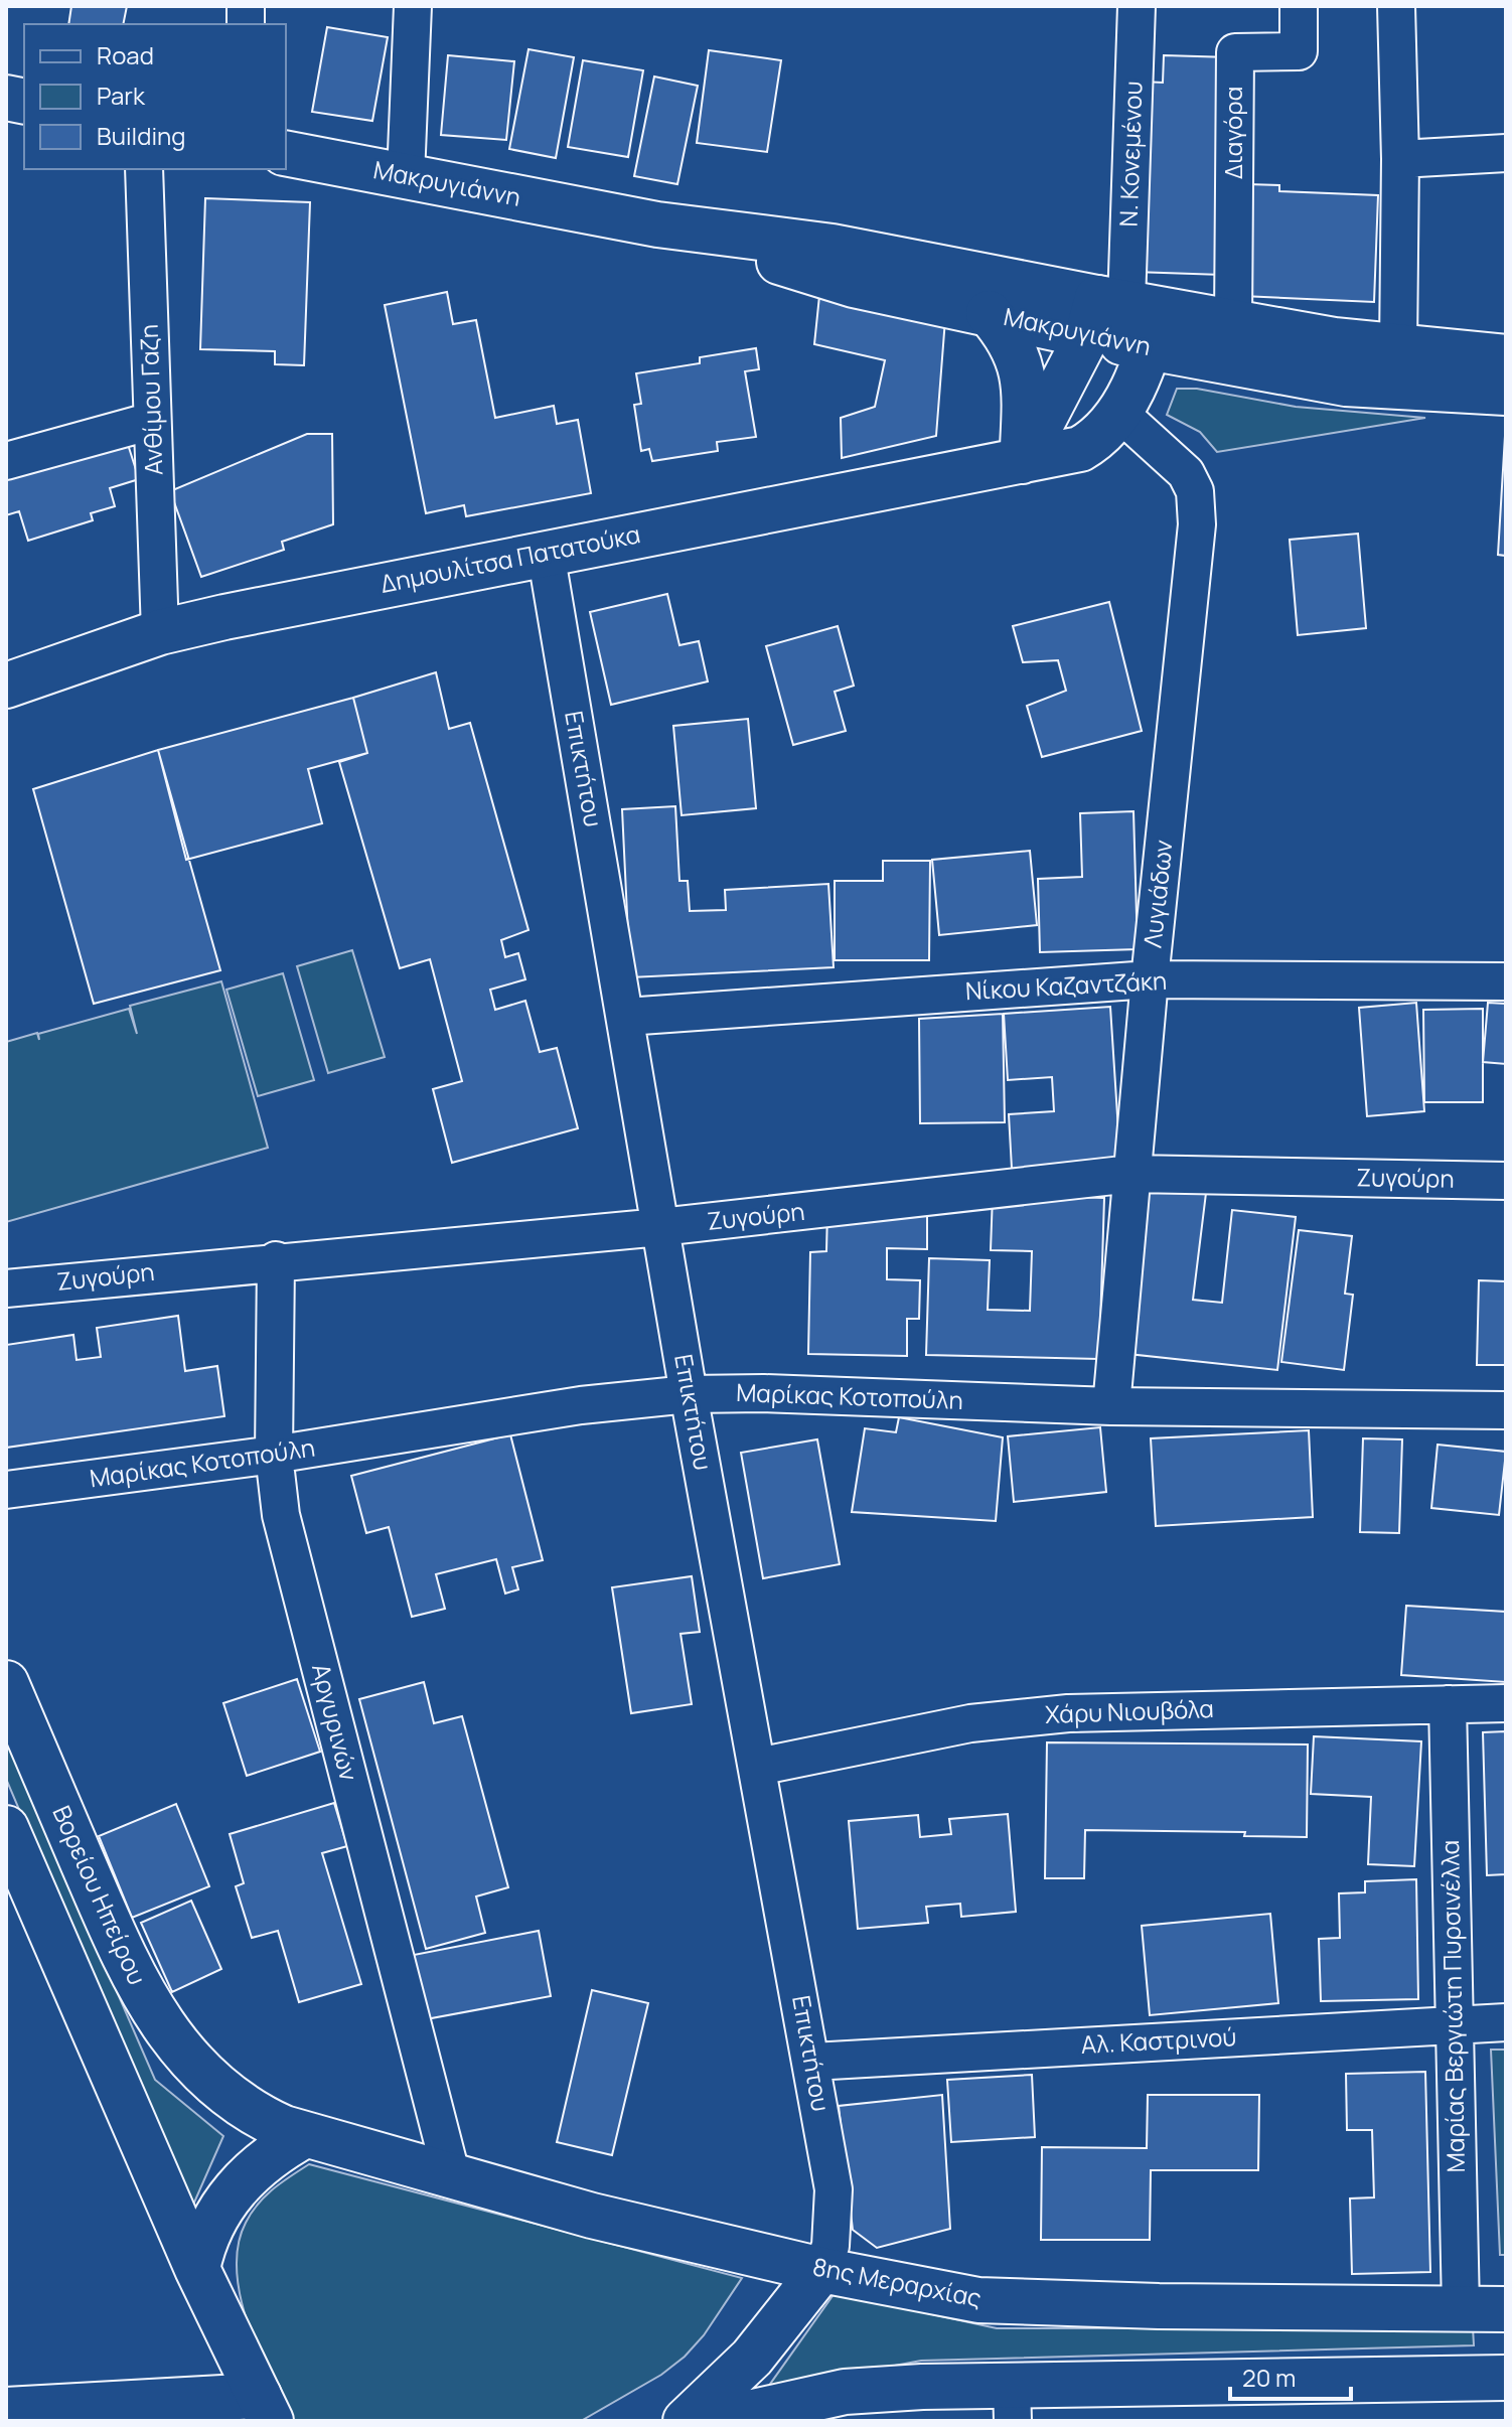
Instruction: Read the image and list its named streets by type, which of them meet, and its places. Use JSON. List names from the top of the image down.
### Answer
{
  "streets": {
    "main road": [
      "Μακρυγιάννη",
      "Δημουλίτσα Πατατούκα",
      "Βορείου Ηπείρου",
      "8ης Μεραρχίας"
    ],
    "street": [
      "Διαγόρα",
      "Ν. Κονεμένου",
      "Ανθίμου Γαζη",
      "Επικτήτου",
      "Λυγιάδων",
      "Νίκου Καζαντζάκη",
      "Ζυγούρη",
      "Μαρίκας Κοτοπούλη",
      "Χάρυ Νιουβόλα",
      "Αργυρινών",
      "Μαρίας Βεργιώτη Πυρσινέλλα",
      "Αλ. Καστρινού"
    ]
  },
  "crossings": [
    ["Διαγόρα", "Μακρυγιάννη"],
    ["Ν. Κονεμένου", "Μακρυγιάννη"],
    ["Ν. Κονεμένου", "Δημουλίτσα Πατατούκα"],
    ["Μακρυγιάννη", "Δημουλίτσα Πατατούκα"],
    ["Ανθίμου Γαζη", "Δημουλίτσα Πατατούκα"],
    ["Δημουλίτσα Πατατούκα", "Επικτήτου"],
    ["Δημουλίτσα Πατατούκα", "Λυγιάδων"],
    ["Επικτήτου", "Νίκου Καζαντζάκη"],
    ["Επικτήτου", "Ζυγούρη"],
    ["Επικτήτου", "Μαρίκας Κοτοπούλη"],
    ["Επικτήτου", "Χάρυ Νιουβόλα"],
    ["Επικτήτου", "Αλ. Καστρινού"],
    ["Επικτήτου", "8ης Μεραρχίας"],
    ["Λυγιάδων", "Νίκου Καζαντζάκη"],
    ["Λυγιάδων", "Ζυγούρη"],
    ["Λυγιάδων", "Μαρίκας Κοτοπούλη"],
    ["Ζυγούρη", "Αργυρινών"],
    ["Μαρίκας Κοτοπούλη", "Αργυρινών"],
    ["Χάρυ Νιουβόλα", "Μαρίας Βεργιώτη Πυρσινέλλα"],
    ["Αργυρινών", "8ης Μεραρχίας"],
    ["Βορείου Ηπείρου", "8ης Μεραρχίας"],
    ["Μαρίας Βεργιώτη Πυρσινέλλα", "Αλ. Καστρινού"],
    ["Μαρίας Βεργιώτη Πυρσινέλλα", "8ης Μεραρχίας"]
  ],
  "legend": ["Road", "Park", "Building"],
  "scale_bar": "20 m"
}
